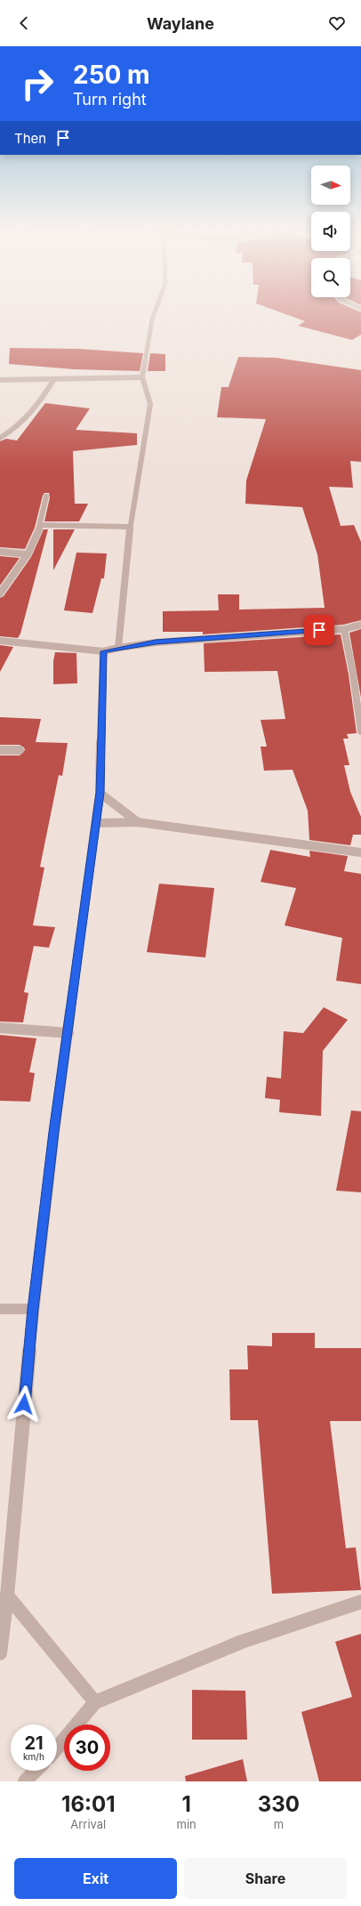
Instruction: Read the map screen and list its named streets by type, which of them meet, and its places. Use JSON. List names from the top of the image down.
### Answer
{
  "north": "right",
  "page": {
    "header": "Waylane",
    "turn": ["250 m", "Turn right"],
    "then": "Then",
    "speed": "21 km/h",
    "limit": "30",
    "eta": [
      "16:01",
      "Arrival",
      "1",
      "min",
      "330",
      "m"
    ],
    "buttons": ["Exit", "Share"]
  }
}
